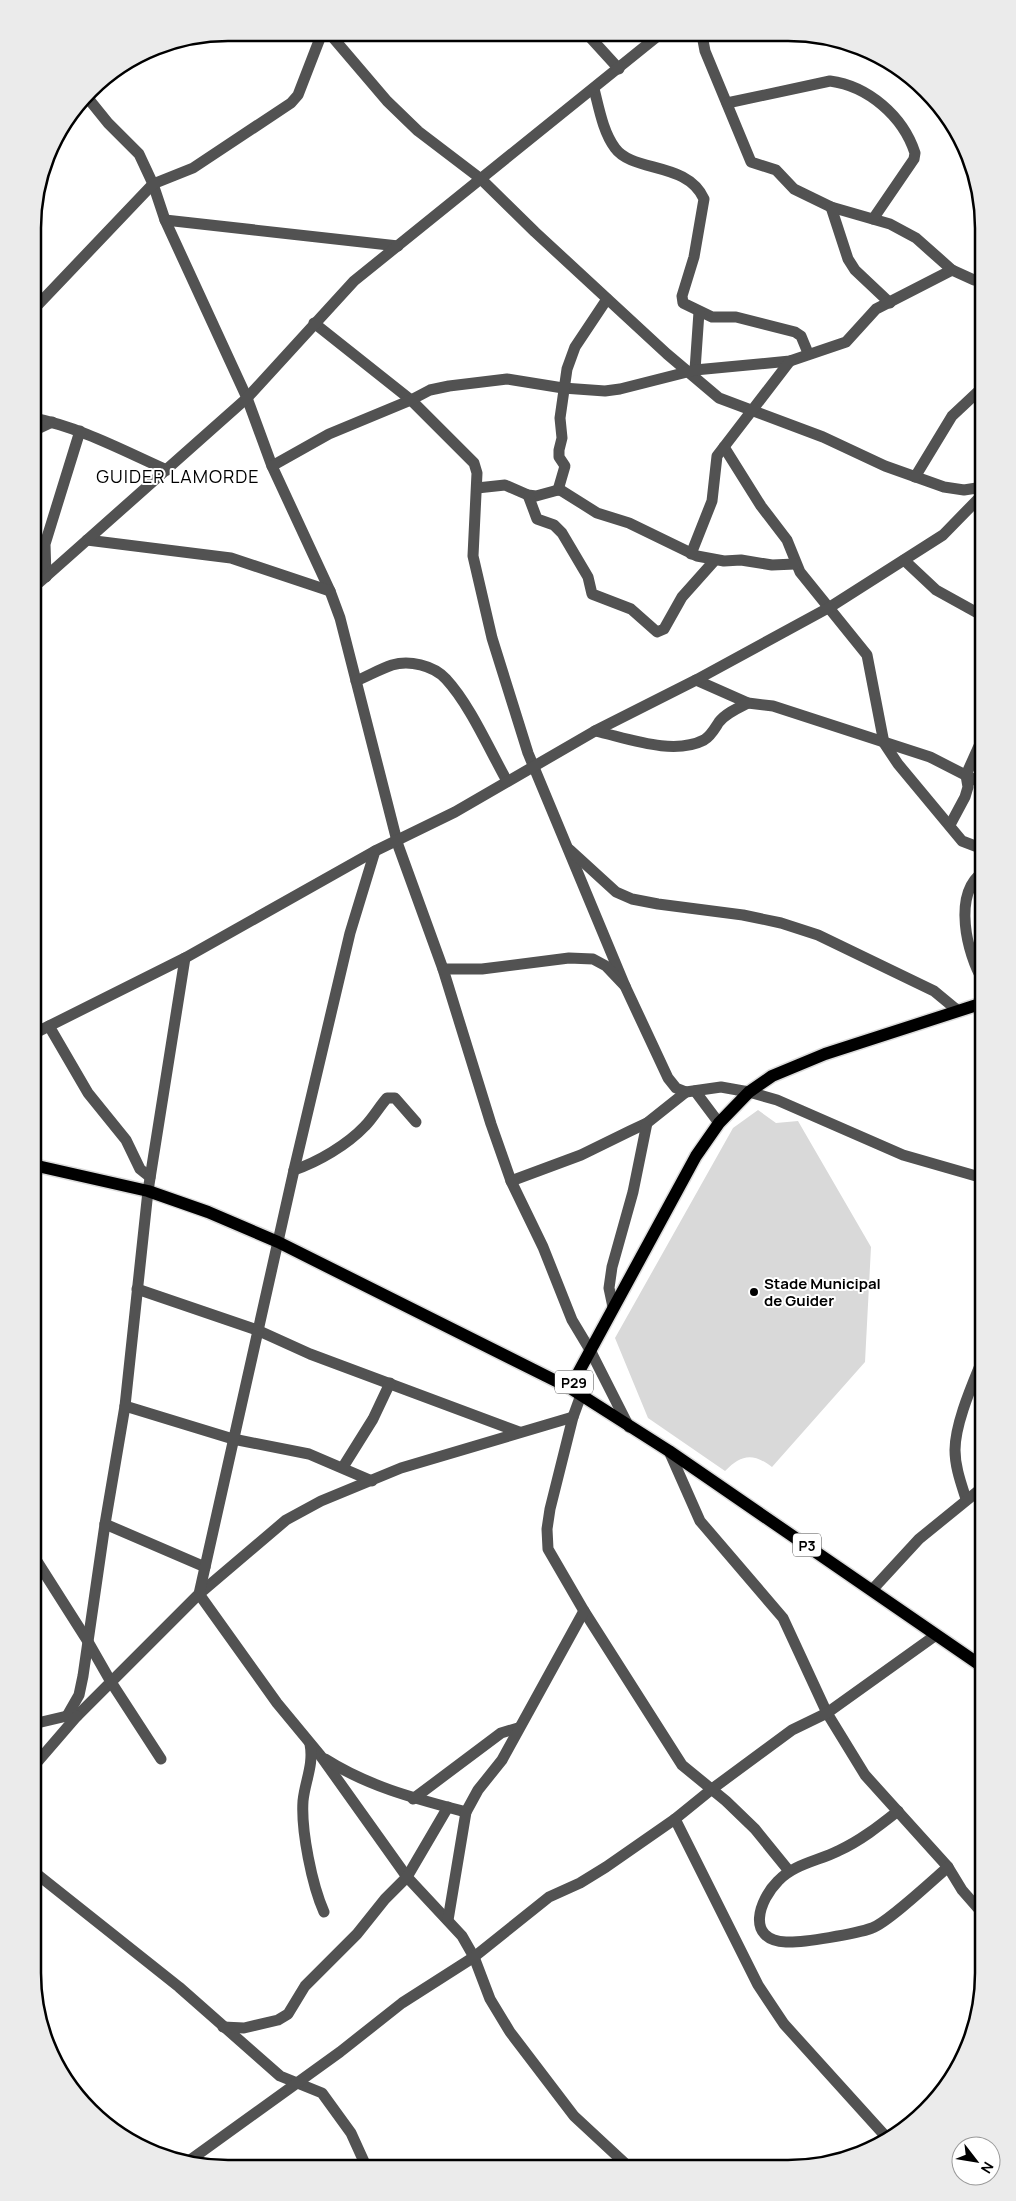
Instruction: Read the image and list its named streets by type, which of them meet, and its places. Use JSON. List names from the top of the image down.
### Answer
{
  "streets": {
    "main road": ["P29", "P3"]
  },
  "crossings": [
    ["P29", "P3"]
  ],
  "districts": ["GUIDER LAMORDE"],
  "places": ["Stade Municipal de Guider"],
  "north": "bottom right"
}
